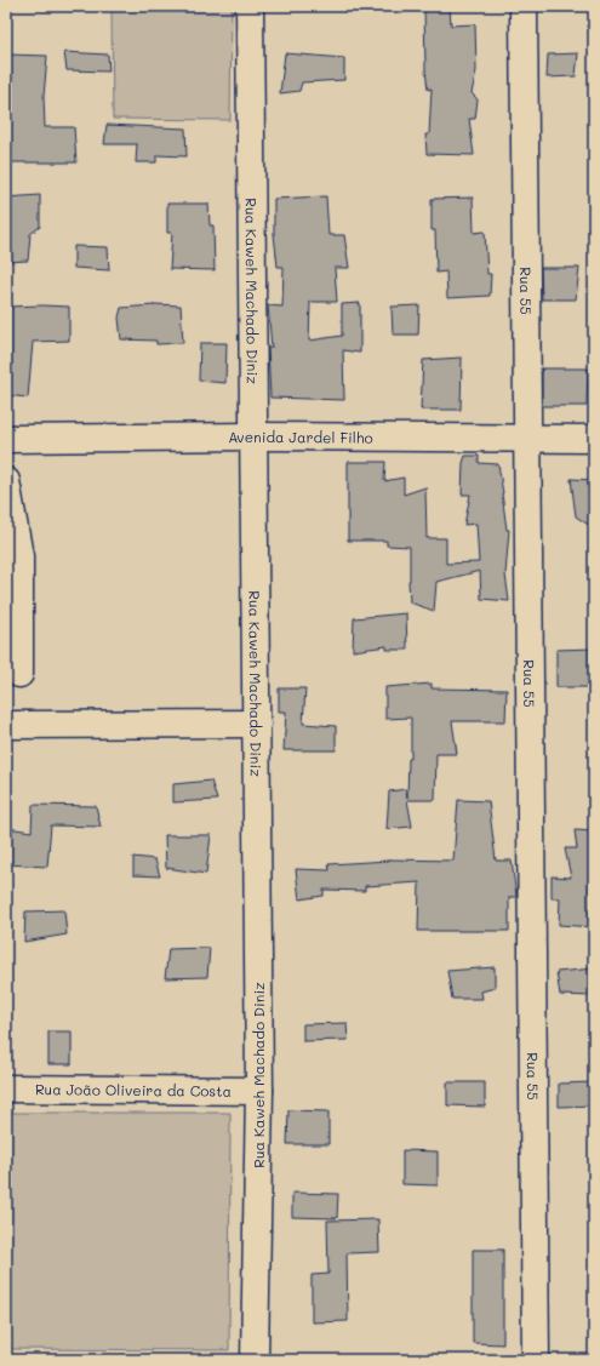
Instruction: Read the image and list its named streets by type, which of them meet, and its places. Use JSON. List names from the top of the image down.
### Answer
{
  "streets": {
    "street": [
      "Rua Kaweh Machado Diniz",
      "Rua 55",
      "Avenida Jardel Filho",
      "Rua João Oliveira da Costa"
    ]
  },
  "crossings": [
    ["Rua Kaweh Machado Diniz", "Avenida Jardel Filho"],
    ["Rua Kaweh Machado Diniz", "Rua João Oliveira da Costa"],
    ["Rua 55", "Avenida Jardel Filho"]
  ]
}
